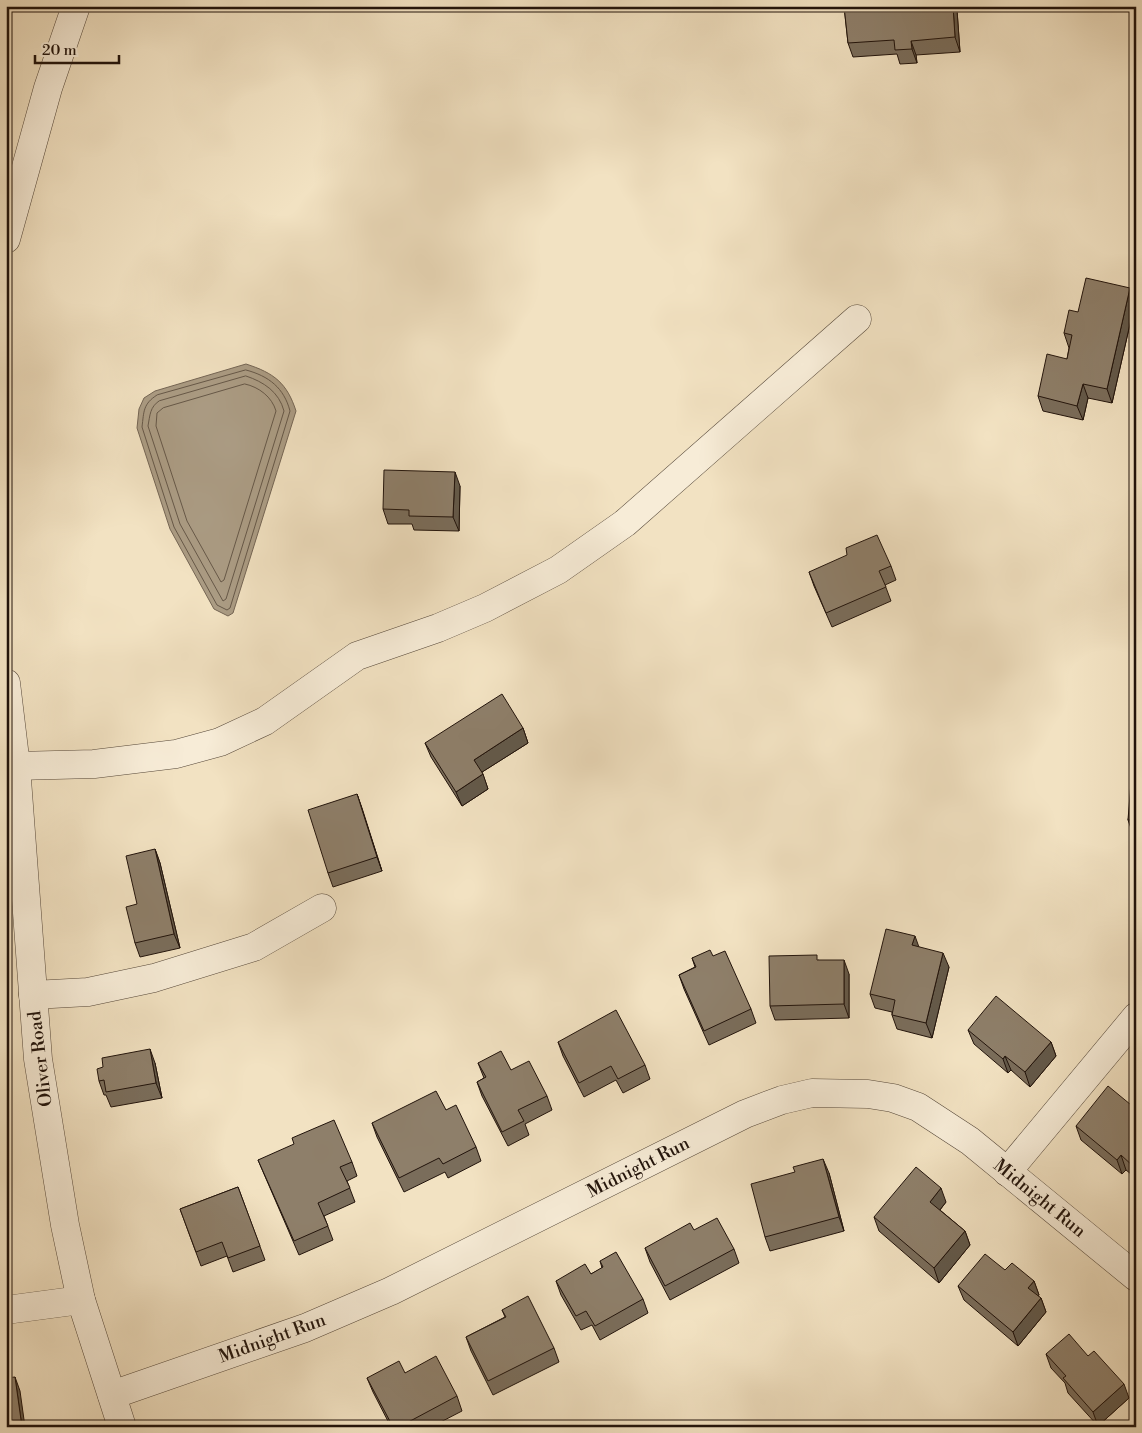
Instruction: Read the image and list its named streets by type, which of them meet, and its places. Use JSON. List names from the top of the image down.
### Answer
{
  "streets": {
    "street": ["Oliver Road", "Midnight Run"]
  },
  "crossings": [
    ["Oliver Road", "Midnight Run"]
  ],
  "scale_bar": "20 m"
}
